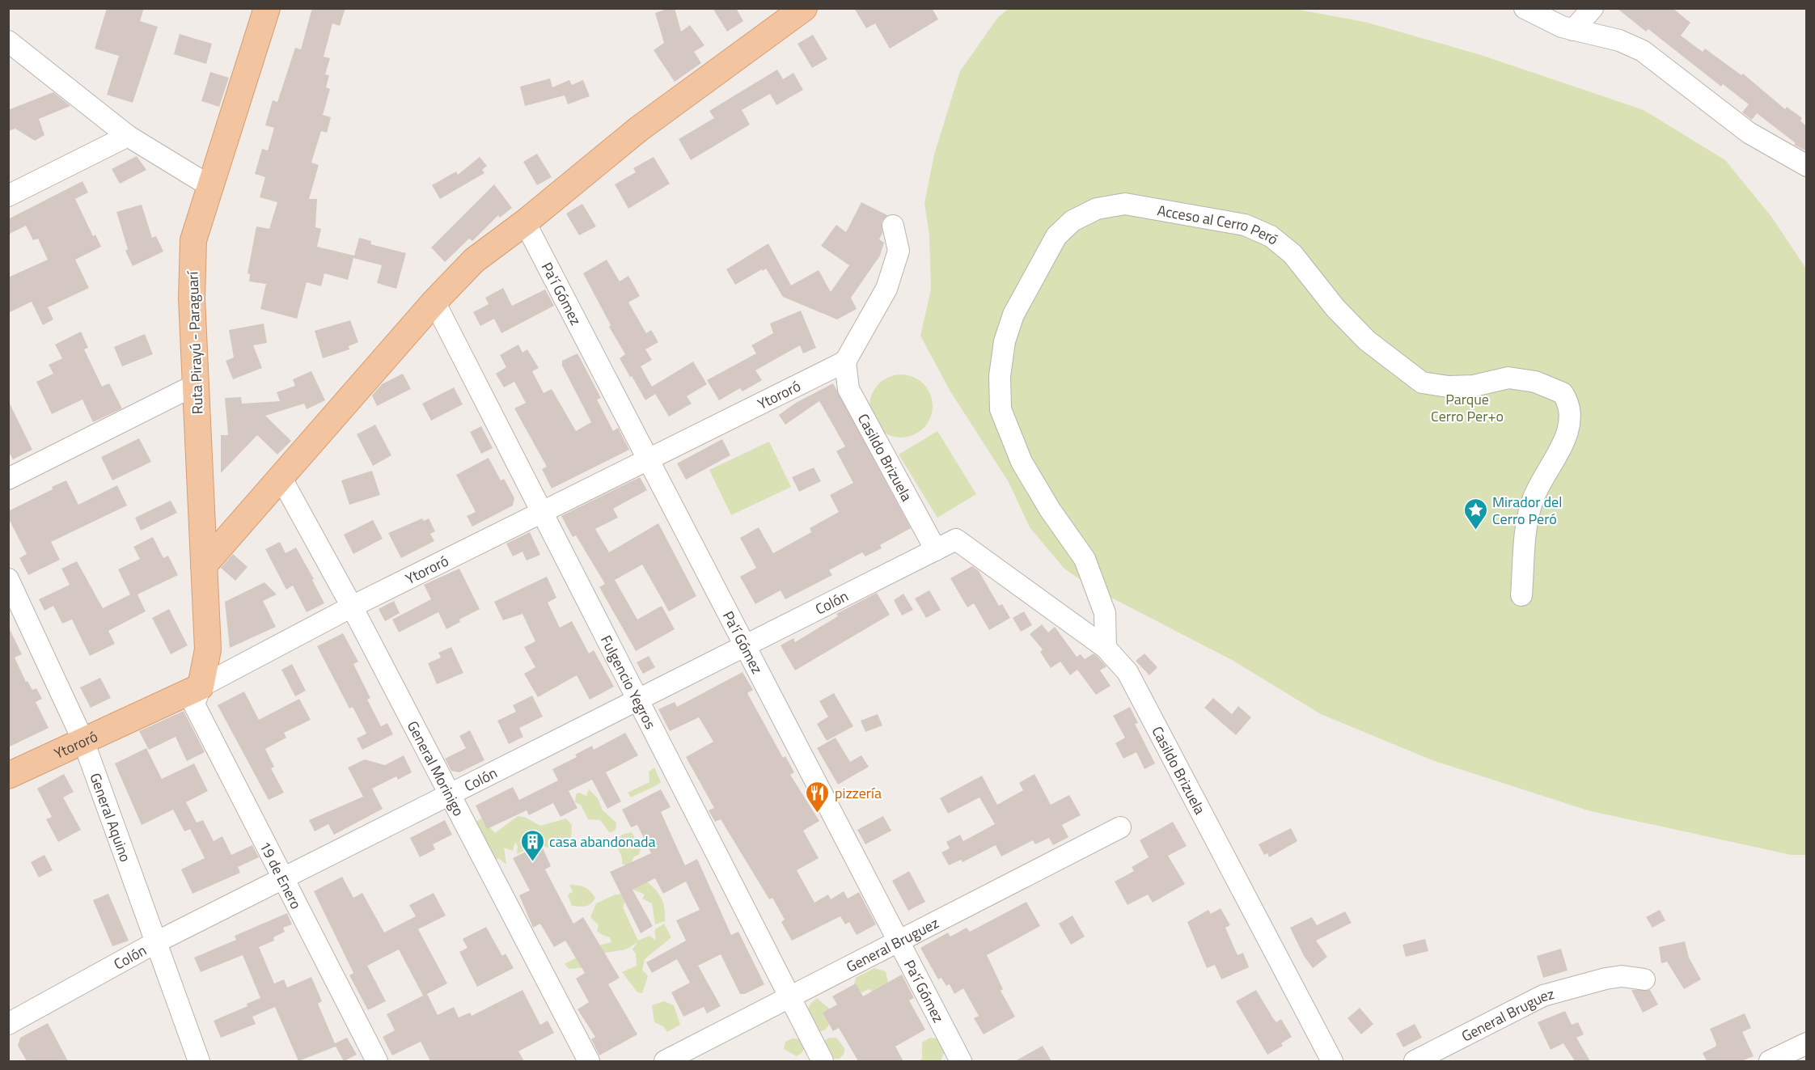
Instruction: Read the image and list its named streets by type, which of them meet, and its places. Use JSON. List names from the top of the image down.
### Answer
{
  "streets": {
    "main road": ["Ruta Pirayú - Paraguarí", "Ytororó"],
    "street": [
      "Acceso al Cerro Peró",
      "Pa'í Gómez",
      "Casildo Brizuela",
      "Colón",
      "Fulgencio Yegros",
      "General Morinigo",
      "General Aquino",
      "19 de Enero",
      "General Bruguez"
    ]
  },
  "crossings": [
    ["Acceso al Cerro Peró", "Casildo Brizuela"],
    ["Pa'í Gómez", "Ytororó"],
    ["Pa'í Gómez", "Colón"],
    ["Pa'í Gómez", "General Bruguez"],
    ["Ruta Pirayú - Paraguarí", "Ytororó"],
    ["Ruta Pirayú - Paraguarí", "19 de Enero"],
    ["Ytororó", "Casildo Brizuela"],
    ["Ytororó", "Fulgencio Yegros"],
    ["Ytororó", "General Morinigo"],
    ["Ytororó", "General Aquino"],
    ["Ytororó", "19 de Enero"],
    ["Casildo Brizuela", "Colón"],
    ["Colón", "Fulgencio Yegros"],
    ["Colón", "General Morinigo"],
    ["Colón", "General Aquino"],
    ["Colón", "19 de Enero"],
    ["Fulgencio Yegros", "General Bruguez"]
  ],
  "parks": ["Parque Cerro Per+o"],
  "places": {
    "place": ["Mirador del Cerro Peró"],
    "restaurant": ["pizzería"],
    "building": ["casa abandonada"]
  }
}
